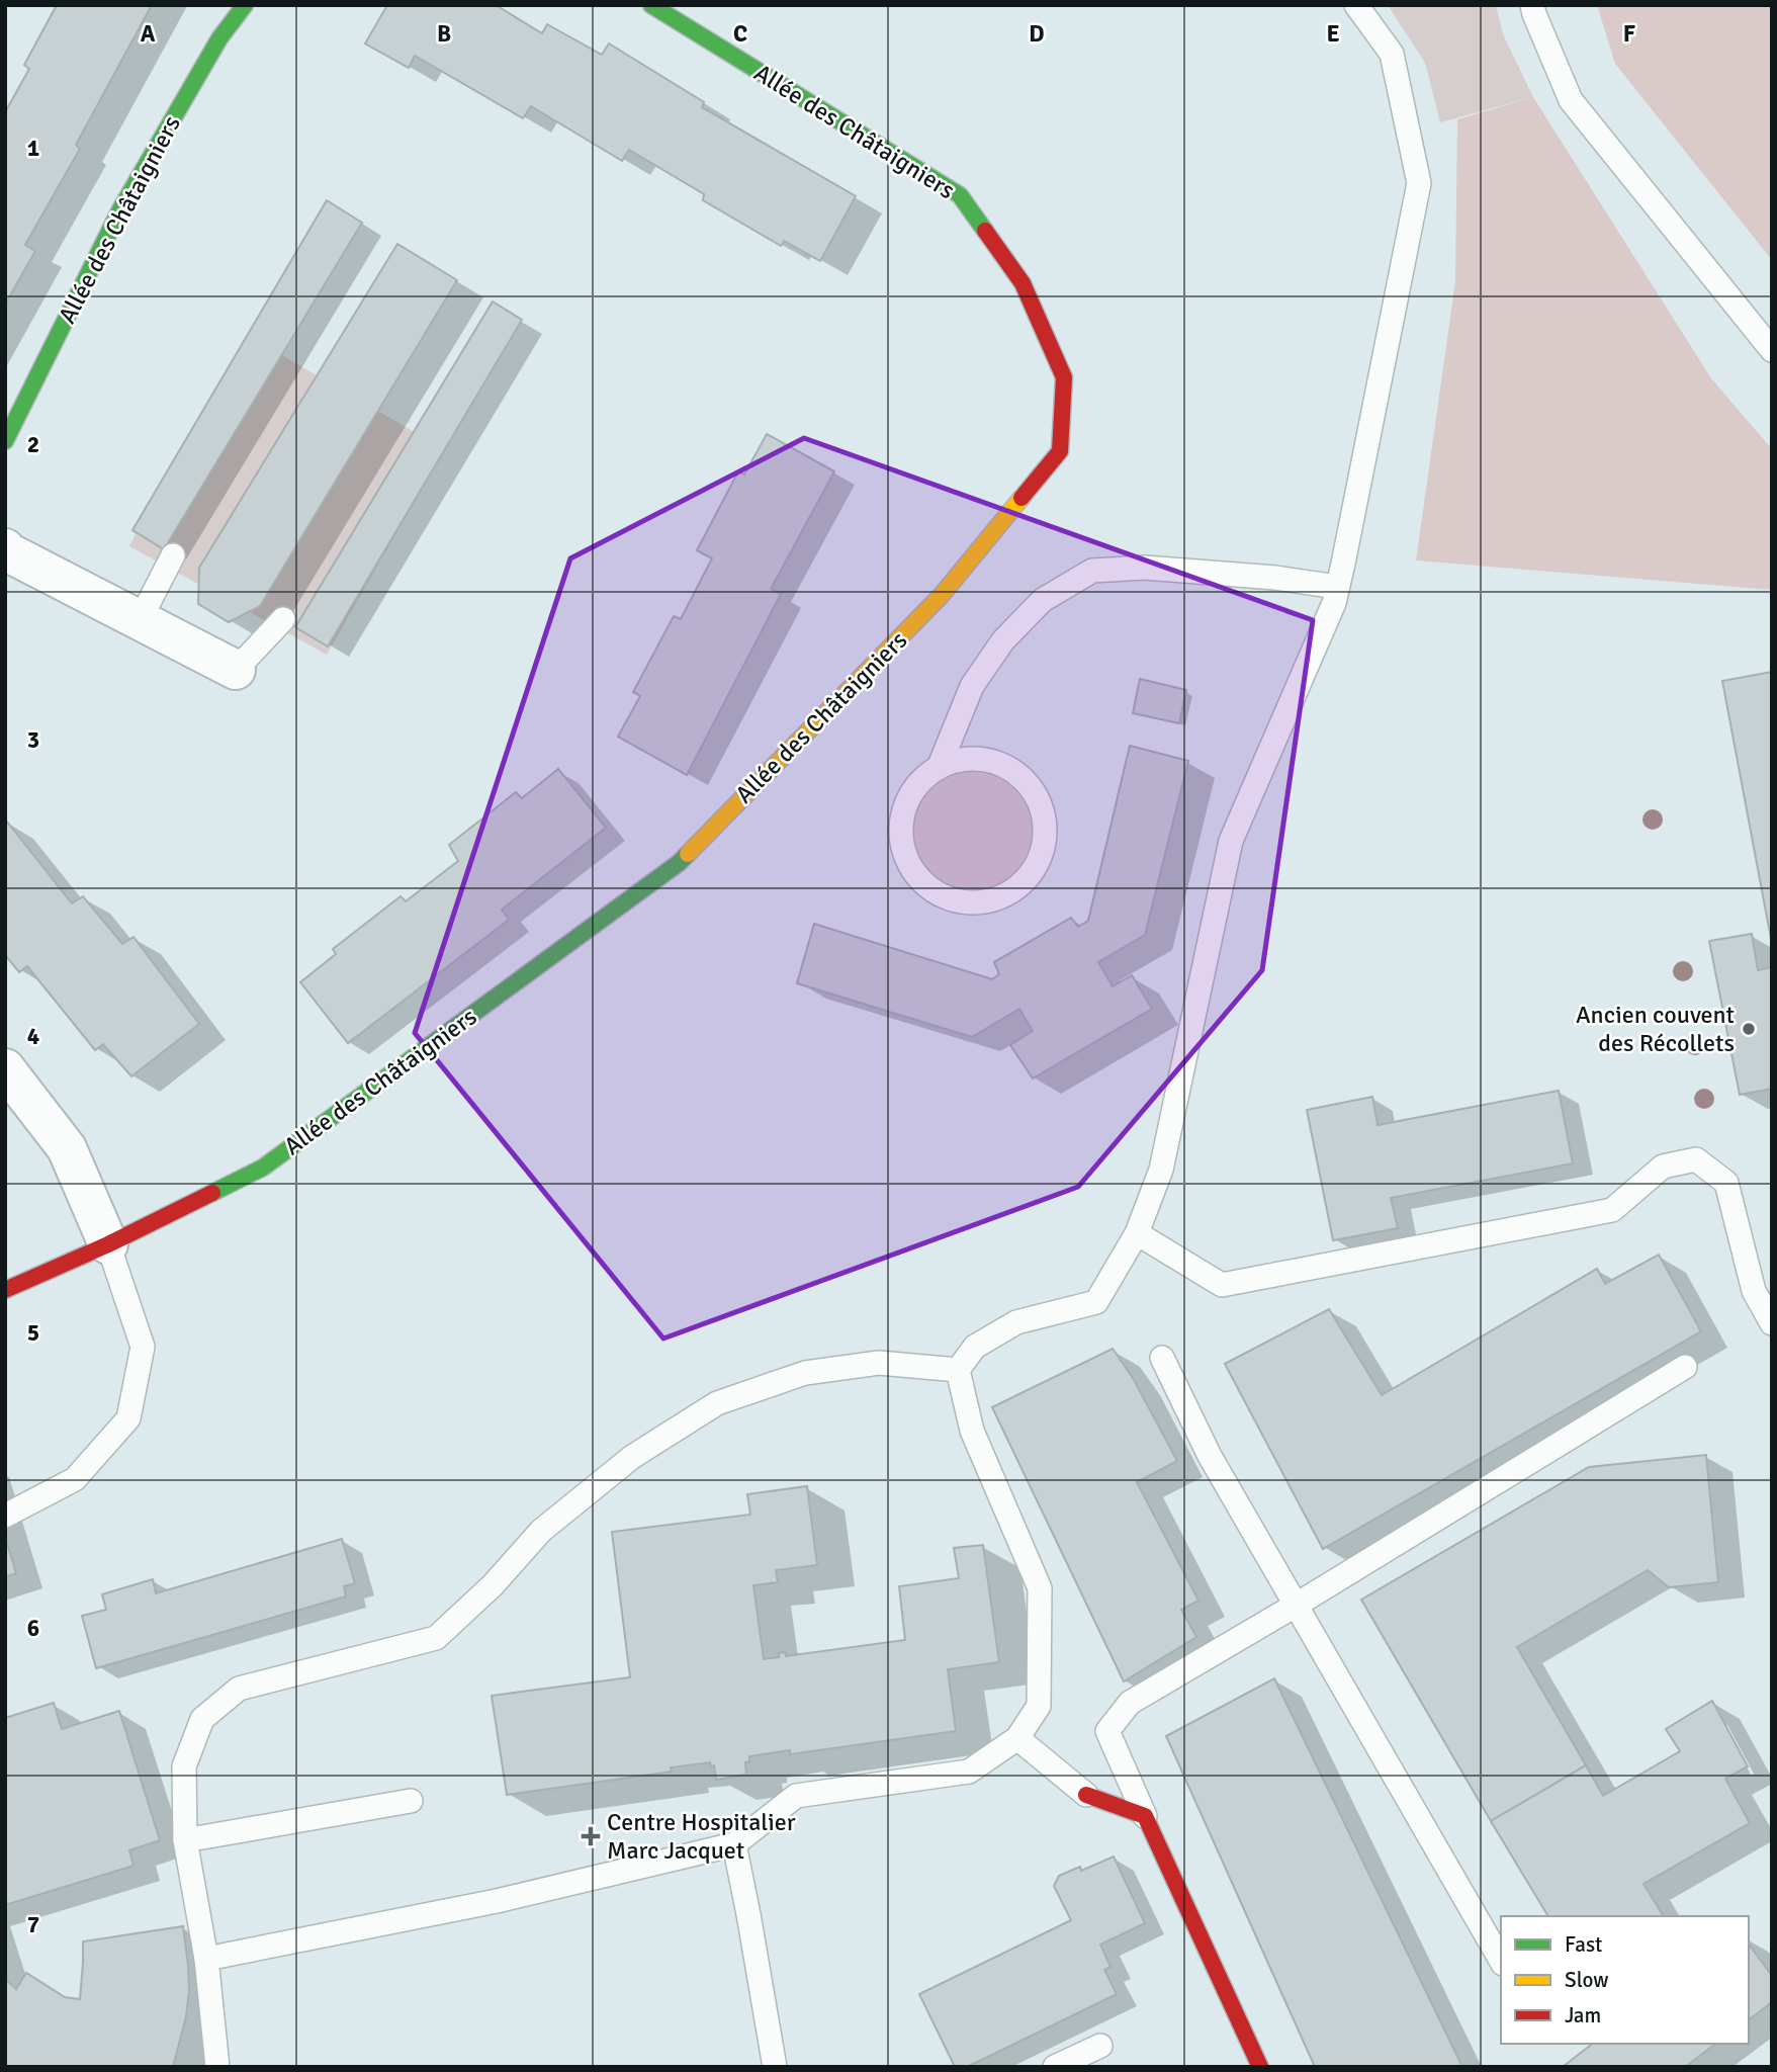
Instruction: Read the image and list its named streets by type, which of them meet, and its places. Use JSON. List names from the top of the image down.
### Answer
{
  "streets": {
    "street": ["Allée des Châtaigniers"]
  },
  "places": {
    "other": ["Ancien couvent des Récollets"],
    "health": ["Centre Hospitalier Marc Jacquet"]
  },
  "legend": ["Fast", "Slow", "Jam"],
  "grid": {
    "columns": [
      "A",
      "B",
      "C",
      "D",
      "E",
      "F"
    ],
    "rows": [
      "1",
      "2",
      "3",
      "4",
      "5",
      "6",
      "7"
    ]
  }
}
